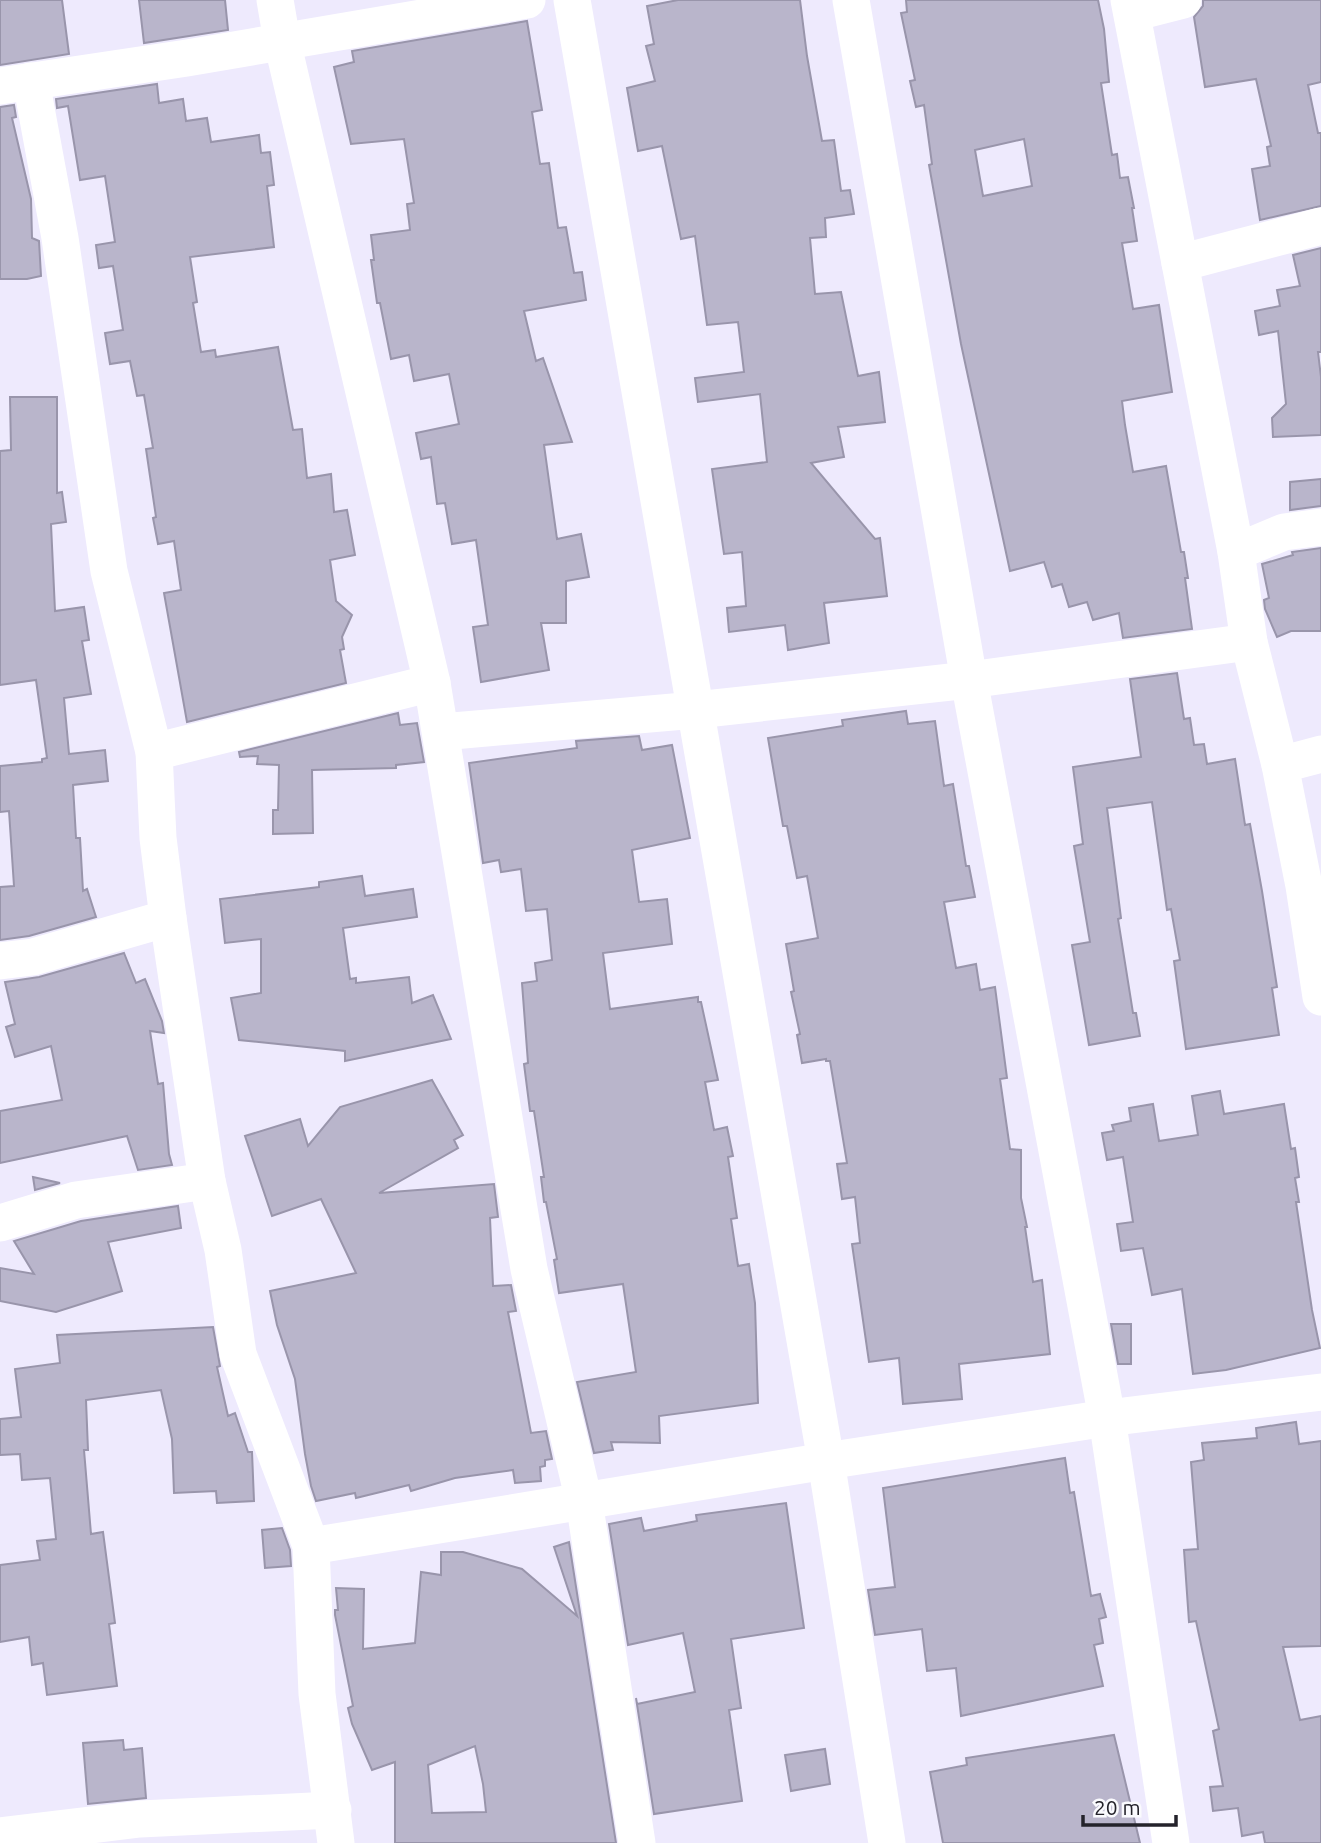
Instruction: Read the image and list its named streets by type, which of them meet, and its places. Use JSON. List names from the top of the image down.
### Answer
{
  "scale_bar": "20 m"
}
